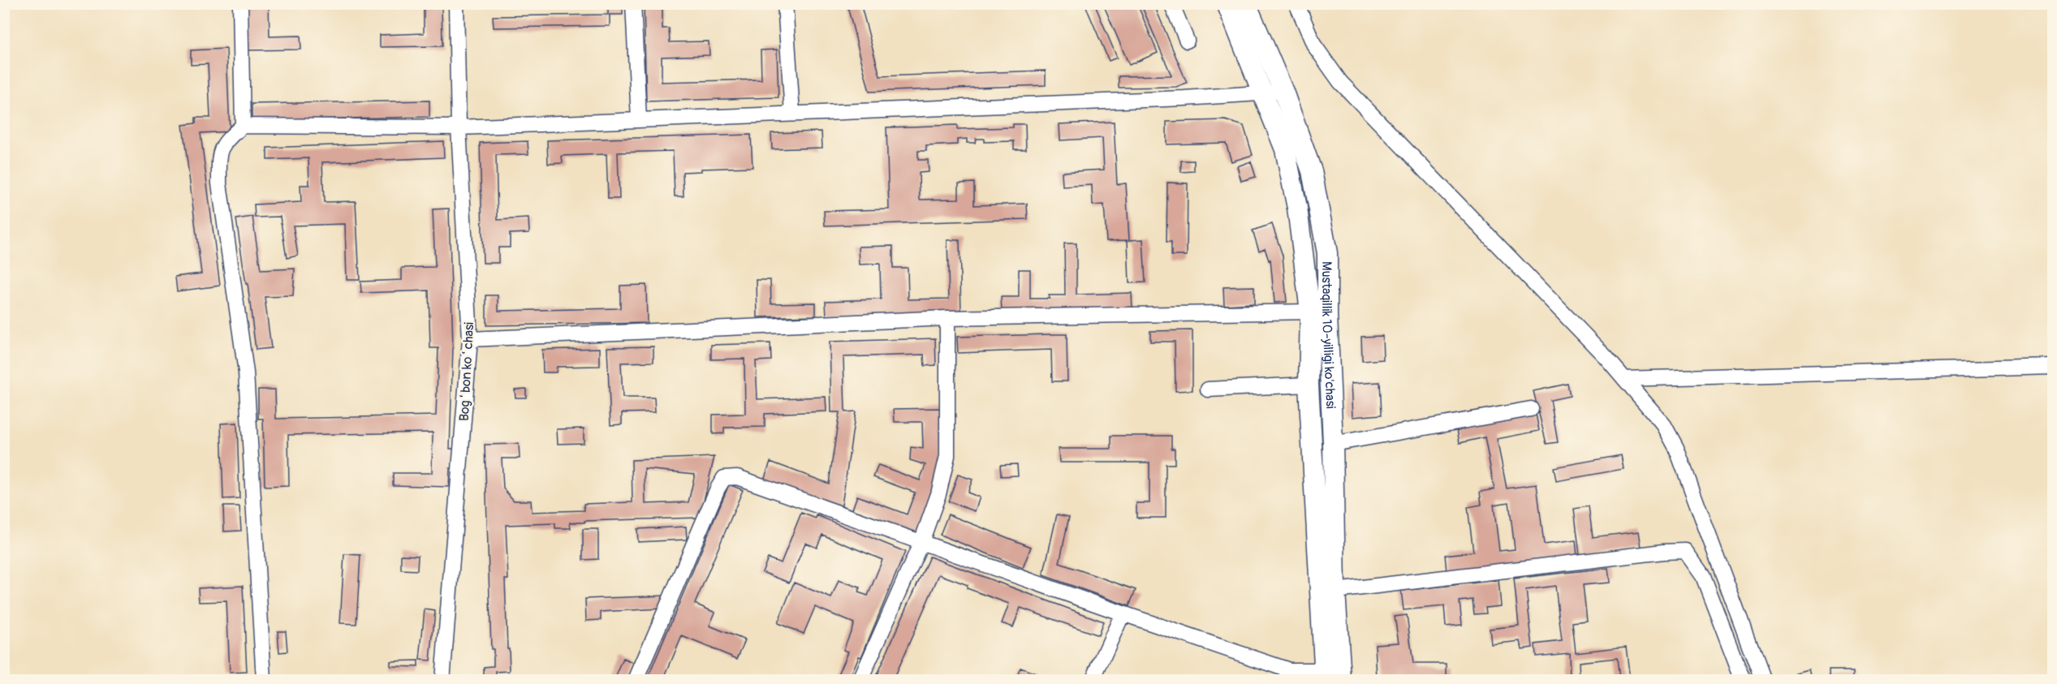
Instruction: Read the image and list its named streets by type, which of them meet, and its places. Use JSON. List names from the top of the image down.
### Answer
{
  "streets": {
    "main road": ["Mustaqillik 10-yilligi ko'chasi"],
    "street": ["Bogʻbon koʻchasi"]
  }
}
